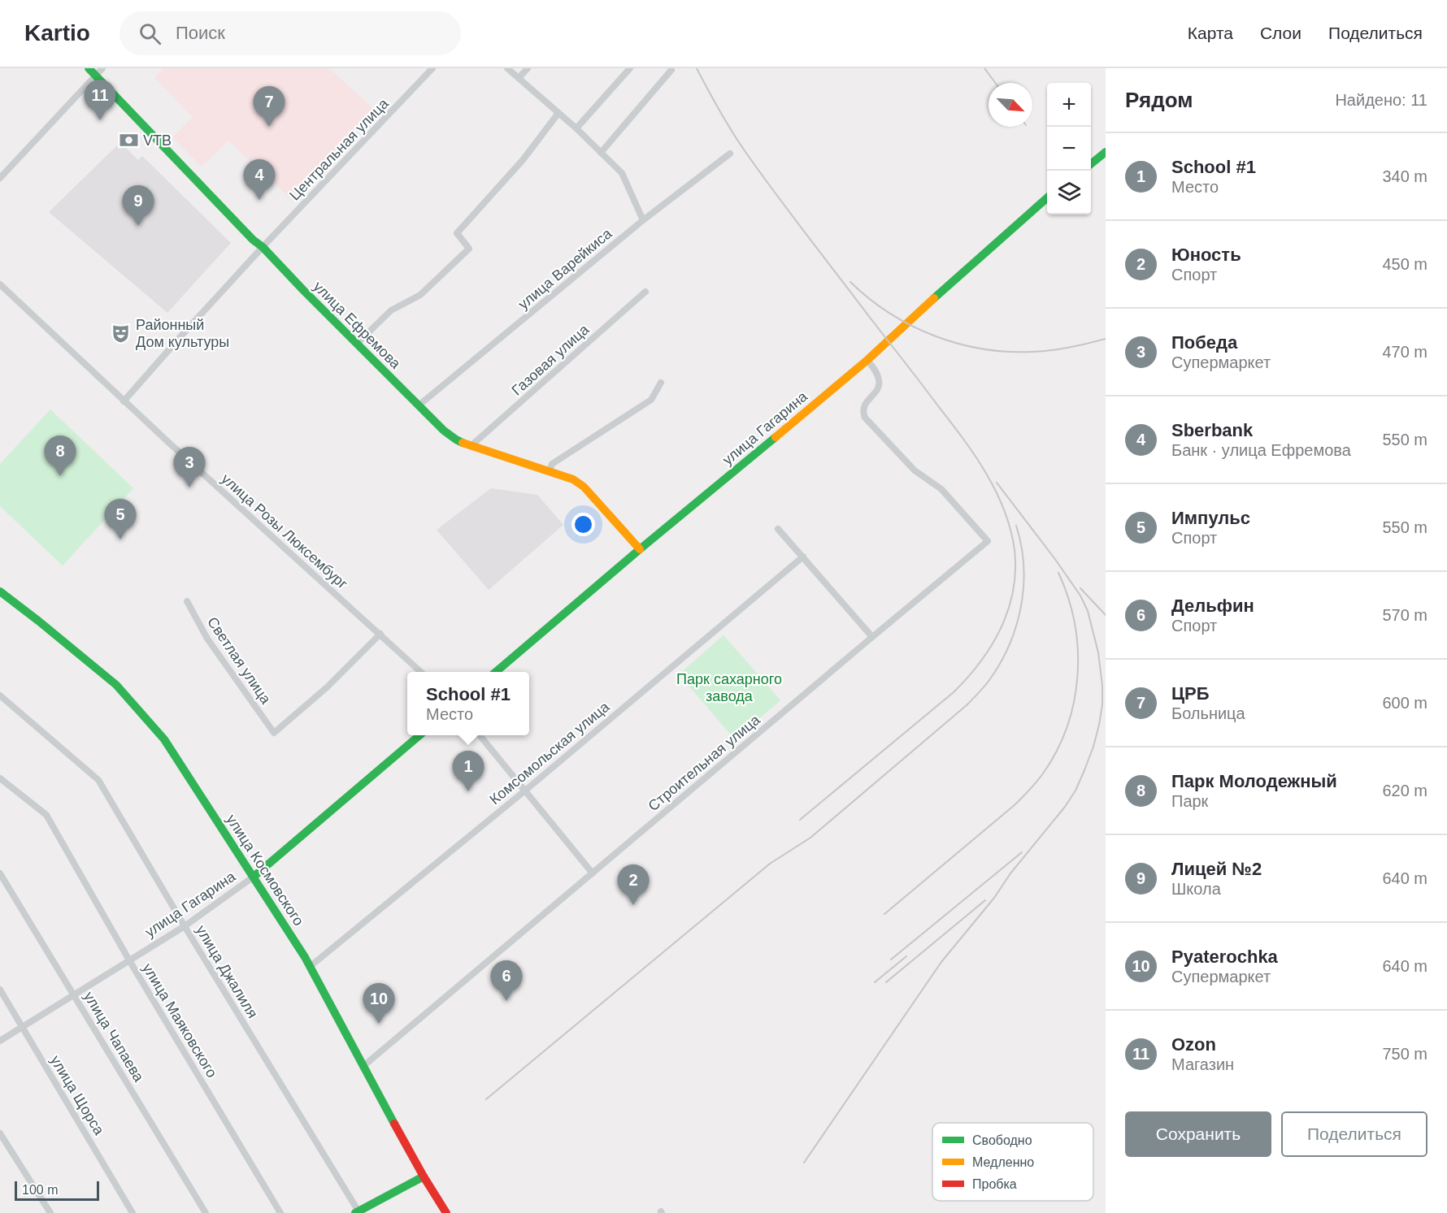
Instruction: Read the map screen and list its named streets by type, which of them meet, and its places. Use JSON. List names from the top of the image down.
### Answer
{
  "streets": {
    "street": [
      "Центральная улица",
      "улица Варейкиса",
      "улица Ефремова",
      "Газовая улица",
      "улица Гагарина",
      "улица Розы Люксембург",
      "Светлая улица",
      "Комсомольская улица",
      "Строительная улица",
      "улица Космовского",
      "улица Джалиля",
      "улица Маяковского",
      "улица Чапаева",
      "улица Щорса"
    ]
  },
  "crossings": [
    ["Центральная улица", "улица Ефремова"],
    ["Центральная улица", "улица Розы Люксембург"],
    ["улица Варейкиса", "улица Ефремова"],
    ["улица Ефремова", "Газовая улица"],
    ["улица Ефремова", "улица Гагарина"],
    ["улица Гагарина", "Строительная улица"],
    ["улица Гагарина", "улица Космовского"],
    ["улица Гагарина", "улица Джалиля"],
    ["улица Гагарина", "улица Маяковского"],
    ["улица Гагарина", "улица Чапаева"],
    ["улица Гагарина", "улица Щорса"],
    ["улица Розы Люксембург", "Светлая улица"],
    ["Комсомольская улица", "улица Космовского"],
    ["Строительная улица", "улица Космовского"]
  ],
  "parks": ["Парк сахарного завода"],
  "places": {
    "bank": ["VTB"],
    "theatre": ["Районный Дом культуры"]
  },
  "legend": ["Свободно", "Медленно", "Пробка"],
  "scale_bar": "100 m",
  "north": "bottom right",
  "page": {
    "header": "Kartio",
    "search": "Поиск",
    "nav": ["Карта", "Слои", "Поделиться"],
    "heading": ["Рядом", "Найдено: 11"],
    "pins": [
      "11",
      "7",
      "4",
      "9",
      "8",
      "3",
      "5",
      "1",
      "2",
      "6",
      "10"
    ],
    "map_buttons": ["+", "−"],
    "list": [
      {
        "mark": "1",
        "name": "School #1",
        "note": "Место",
        "value": "340 m"
      },
      {
        "mark": "2",
        "name": "Юность",
        "note": "Спорт",
        "value": "450 m"
      },
      {
        "mark": "3",
        "name": "Победа",
        "note": "Супермаркет",
        "value": "470 m"
      },
      {
        "mark": "4",
        "name": "Sberbank",
        "note": "Банк · улица Ефремова",
        "value": "550 m"
      },
      {
        "mark": "5",
        "name": "Импульс",
        "note": "Спорт",
        "value": "550 m"
      },
      {
        "mark": "6",
        "name": "Дельфин",
        "note": "Спорт",
        "value": "570 m"
      },
      {
        "mark": "7",
        "name": "ЦРБ",
        "note": "Больница",
        "value": "600 m"
      },
      {
        "mark": "8",
        "name": "Парк Молодежный",
        "note": "Парк",
        "value": "620 m"
      },
      {
        "mark": "9",
        "name": "Лицей №2",
        "note": "Школа",
        "value": "640 m"
      },
      {
        "mark": "10",
        "name": "Pyaterochka",
        "note": "Супермаркет",
        "value": "640 m"
      },
      {
        "mark": "11",
        "name": "Ozon",
        "note": "Магазин",
        "value": "750 m"
      }
    ],
    "popup": ["School #1", "Место"],
    "buttons": ["Сохранить", "Поделиться"],
    "scale": "100 m"
  }
}
